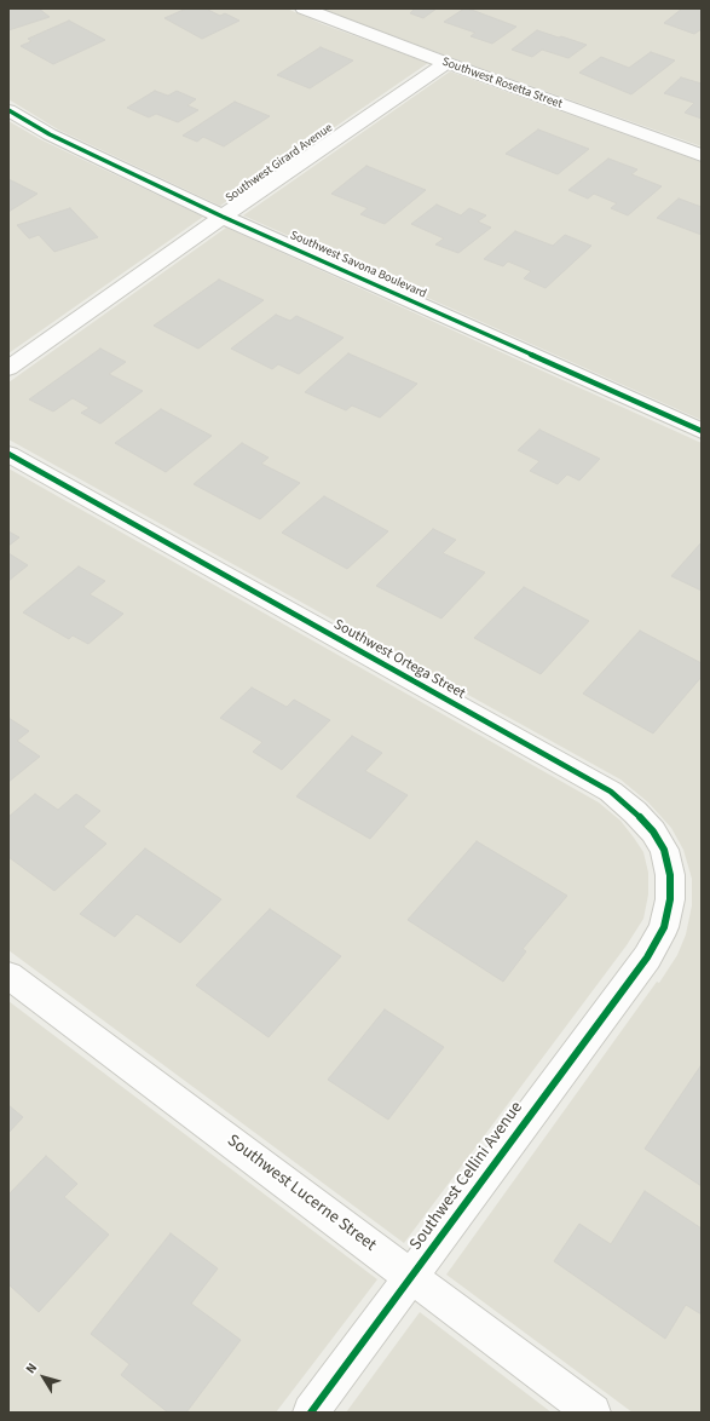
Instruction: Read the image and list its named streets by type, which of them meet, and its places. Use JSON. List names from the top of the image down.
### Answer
{
  "streets": {
    "street": [
      "Southwest Rosetta Street",
      "Southwest Girard Avenue",
      "Southwest Savona Boulevard",
      "Southwest Ortega Street",
      "Southwest Cellini Avenue",
      "Southwest Lucerne Street"
    ]
  },
  "crossings": [
    ["Southwest Rosetta Street", "Southwest Girard Avenue"],
    ["Southwest Girard Avenue", "Southwest Savona Boulevard"],
    ["Southwest Ortega Street", "Southwest Cellini Avenue"],
    ["Southwest Cellini Avenue", "Southwest Lucerne Street"]
  ],
  "north": "top left"
}
